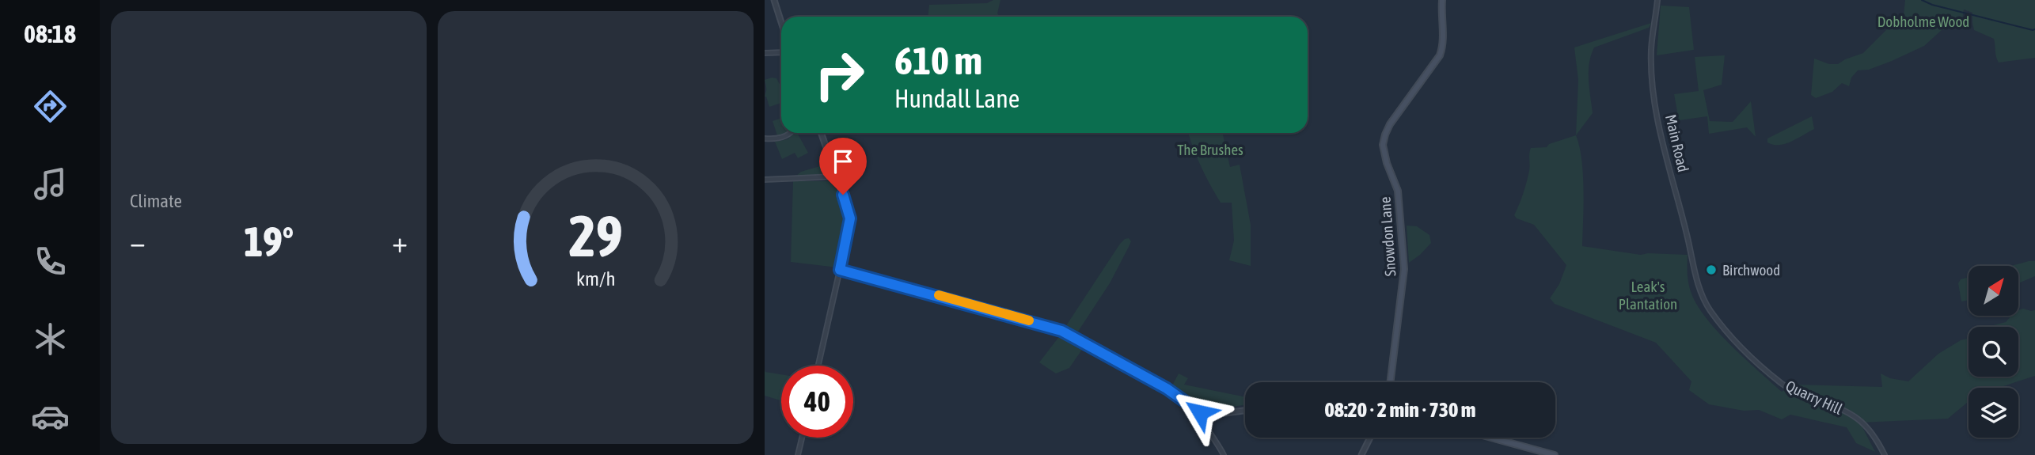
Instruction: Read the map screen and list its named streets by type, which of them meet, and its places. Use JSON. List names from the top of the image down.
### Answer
{
  "streets": {
    "main road": ["Snowdon Lane"],
    "street": ["Main Road", "Quarry Hill"]
  },
  "crossings": [
    ["Main Road", "Quarry Hill"]
  ],
  "parks": ["Dobholme Wood", "The Brushes", "Leak's Plantation"],
  "places": ["Birchwood"],
  "north": "top right",
  "page": {
    "tabs": "08:18",
    "tile": "Climate",
    "turn": ["610 m", "Hundall Lane"],
    "heat": ["−", "19°", "+"],
    "limit": "40",
    "trip": "08:20 · 2 min · 730 m",
    "gauge": ["29", "km/h"]
  }
}
